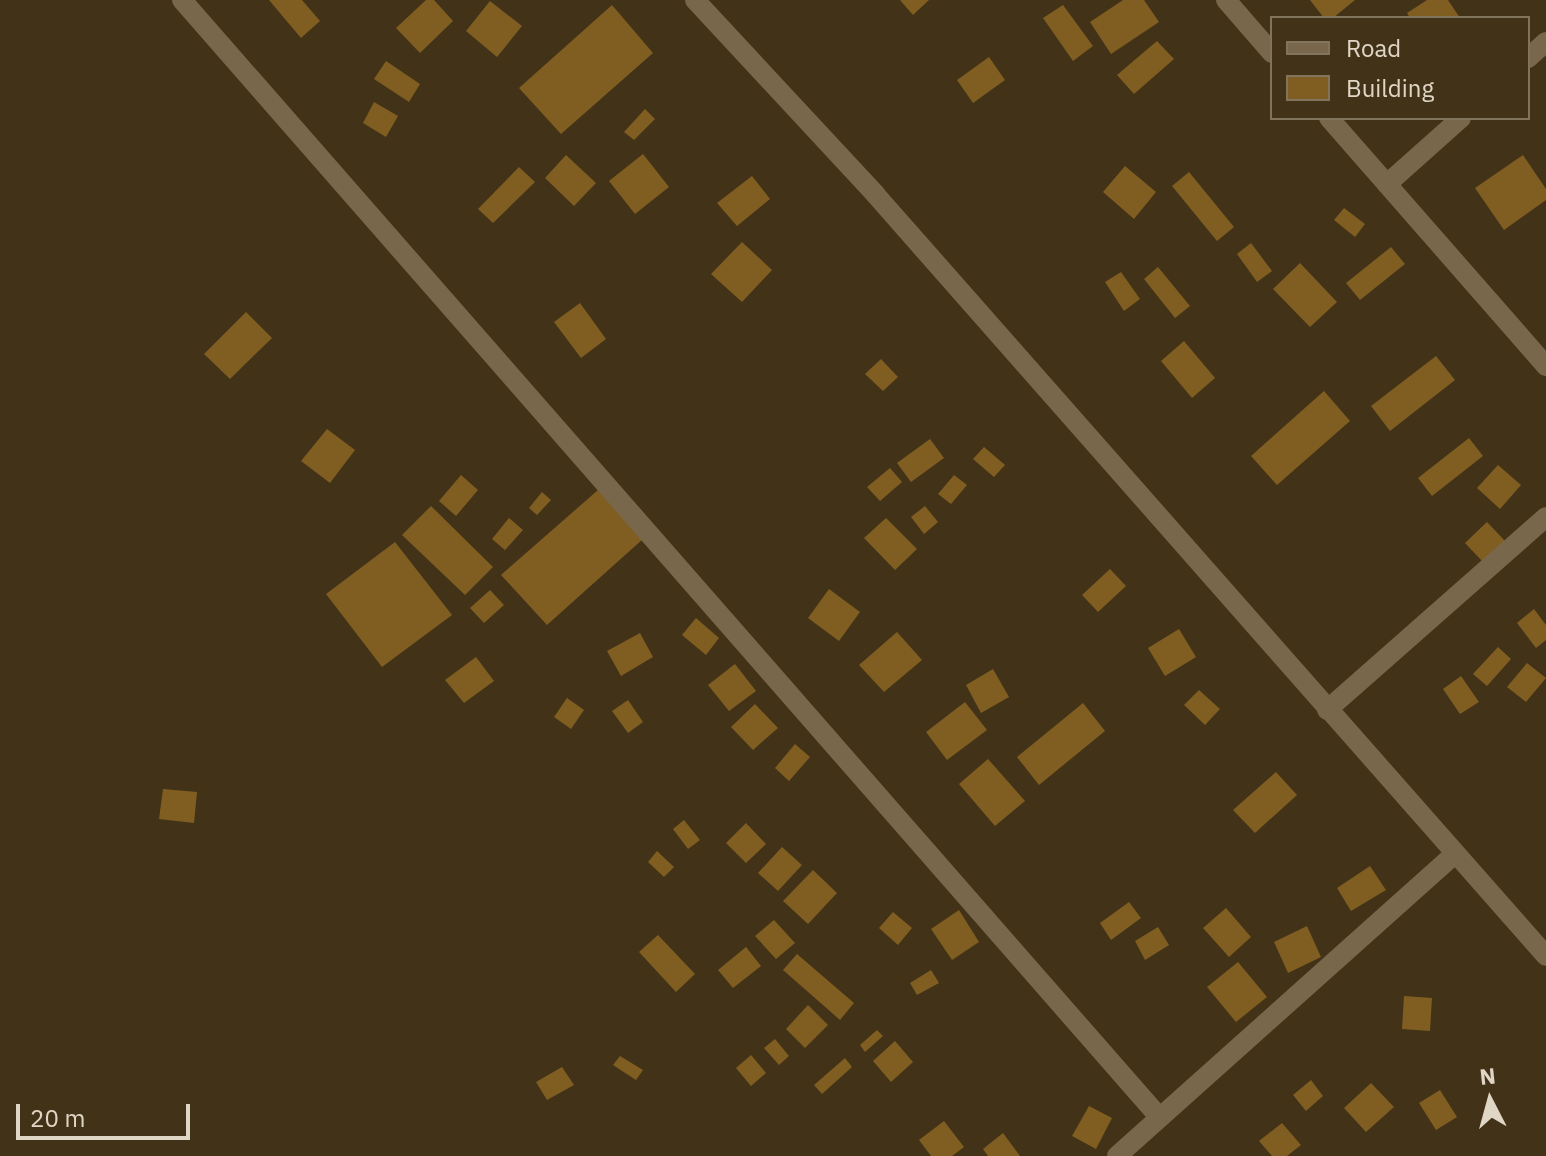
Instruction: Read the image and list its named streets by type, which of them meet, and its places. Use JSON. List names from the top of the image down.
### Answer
{
  "legend": ["Road", "Building"],
  "scale_bar": "20 m",
  "north": "top"
}
